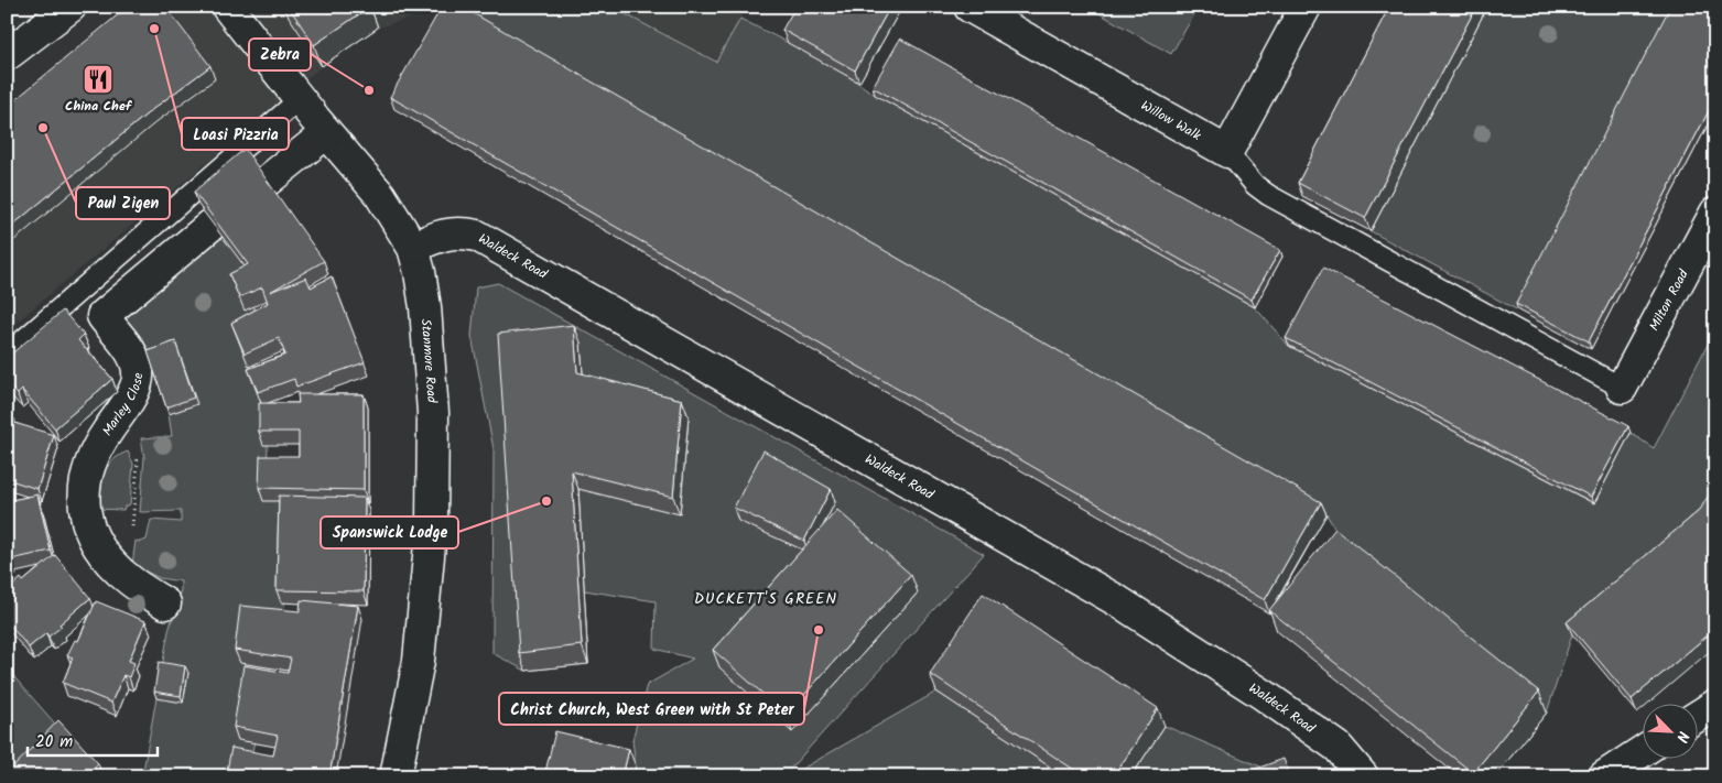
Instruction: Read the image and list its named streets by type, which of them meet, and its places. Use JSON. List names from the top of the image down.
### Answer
{
  "streets": {
    "street": [
      "Willow Walk",
      "Waldeck Road",
      "Milton Road",
      "Stanmore Road",
      "Marley Close"
    ]
  },
  "crossings": [
    ["Waldeck Road", "Stanmore Road"]
  ],
  "districts": ["DUCKETT'S GREEN"],
  "places": {
    "other": [
      "Loasi Pizzria",
      "Zebra",
      "Paul Zigen",
      "Spanswick Lodge",
      "Christ Church, West Green with St Peter"
    ],
    "restaurant": ["China Chef"]
  },
  "scale_bar": "20 m",
  "north": "bottom right"
}
